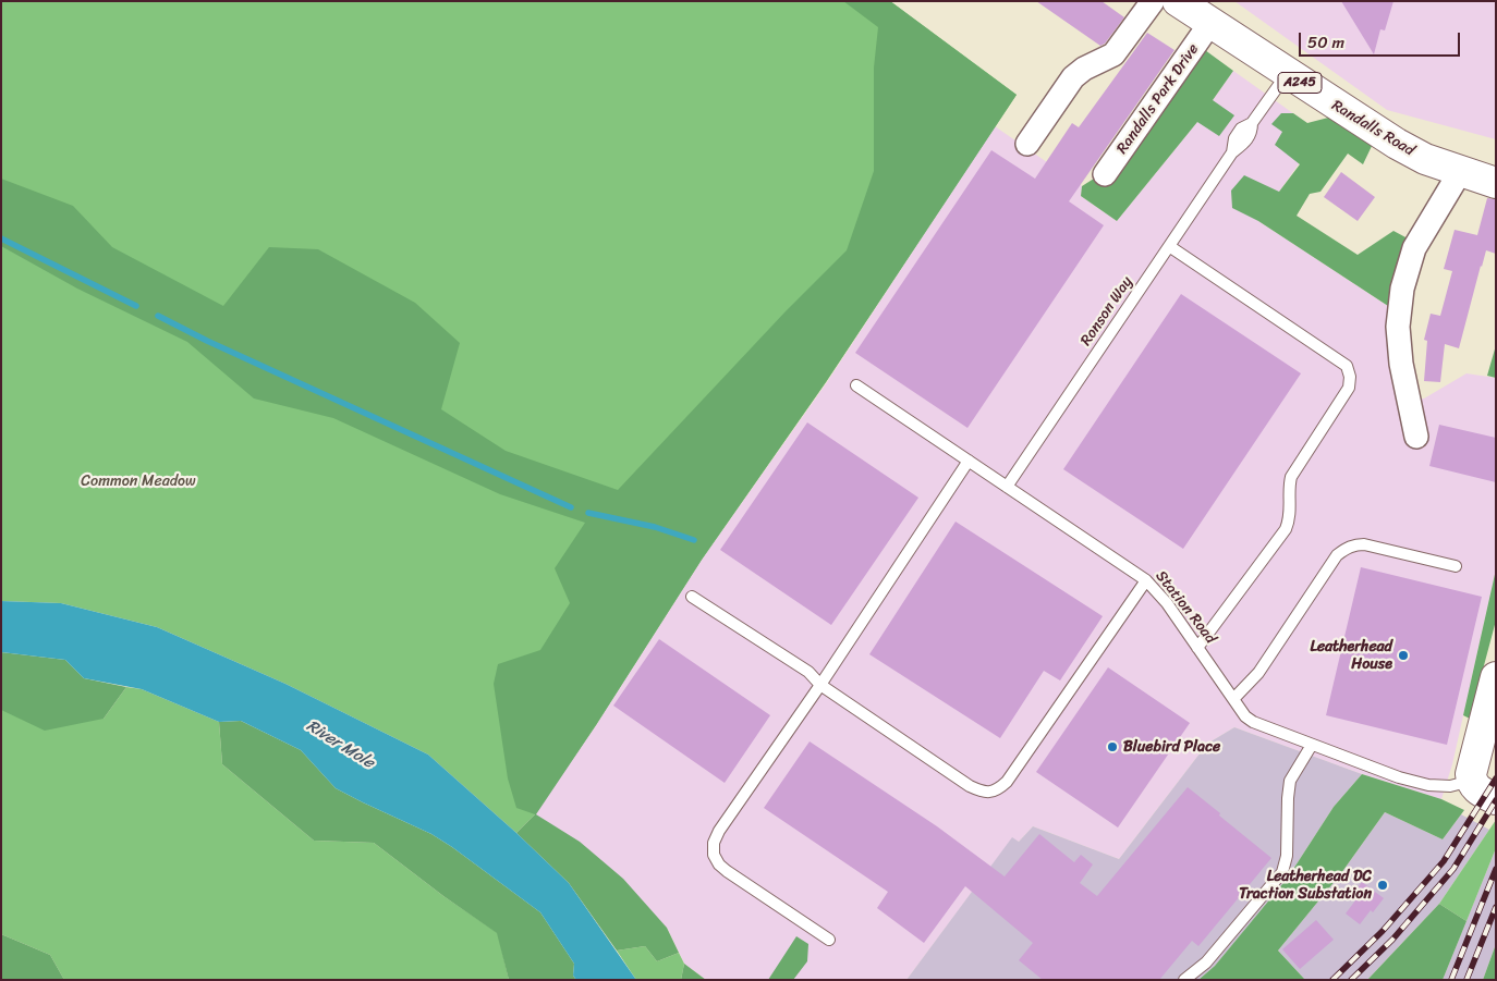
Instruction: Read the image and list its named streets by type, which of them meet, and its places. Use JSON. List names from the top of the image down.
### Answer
{
  "streets": {
    "main road": ["A245", "Randalls Road"],
    "street": ["Randalls Park Drive"],
    "lane": ["Ronson Way", "Station Road"]
  },
  "crossings": [
    ["Randalls Park Drive", "Randalls Road"],
    ["Randalls Road", "Ronson Way"],
    ["Ronson Way", "Station Road"]
  ],
  "water": ["River Mole"],
  "parks": ["Common Meadow"],
  "places": ["Leatherhead House", "Bluebird Place", "Leatherhead DC Traction Substation"],
  "scale_bar": "50 m"
}
